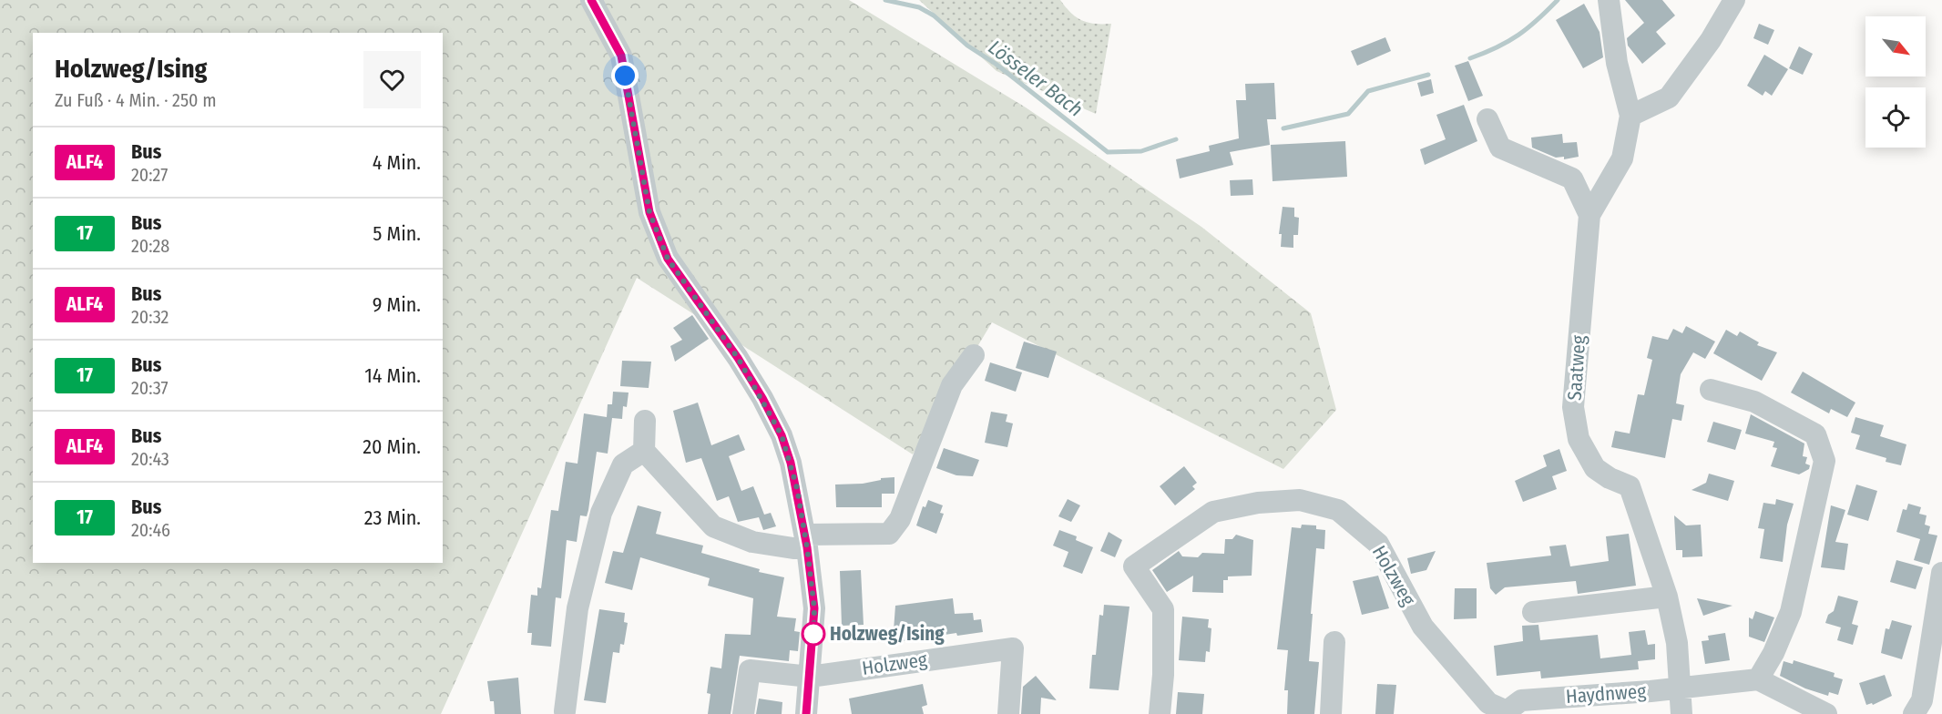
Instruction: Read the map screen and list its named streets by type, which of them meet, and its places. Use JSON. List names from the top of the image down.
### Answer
{
  "streets": {
    "street": ["Saatweg", "Holzweg", "Haydnweg"]
  },
  "crossings": [
    ["Saatweg", "Haydnweg"],
    ["Holzweg", "Haydnweg"]
  ],
  "water": ["Lösseler Bach"],
  "places": ["Holzweg/Ising"],
  "lines": ["bus line ALF4"],
  "north": "bottom right",
  "page": {
    "heading": ["Holzweg/Ising", "Zu Fuß · 4 Min. · 250 m"],
    "list": [
      {
        "mark": "ALF4",
        "name": "Bus",
        "note": "20:27",
        "value": "4 Min."
      },
      {
        "mark": "17",
        "name": "Bus",
        "note": "20:28",
        "value": "5 Min."
      },
      {
        "mark": "ALF4",
        "name": "Bus",
        "note": "20:32",
        "value": "9 Min."
      },
      {
        "mark": "17",
        "name": "Bus",
        "note": "20:37",
        "value": "14 Min."
      },
      {
        "mark": "ALF4",
        "name": "Bus",
        "note": "20:43",
        "value": "20 Min."
      },
      {
        "mark": "17",
        "name": "Bus",
        "note": "20:46",
        "value": "23 Min."
      }
    ]
  }
}
